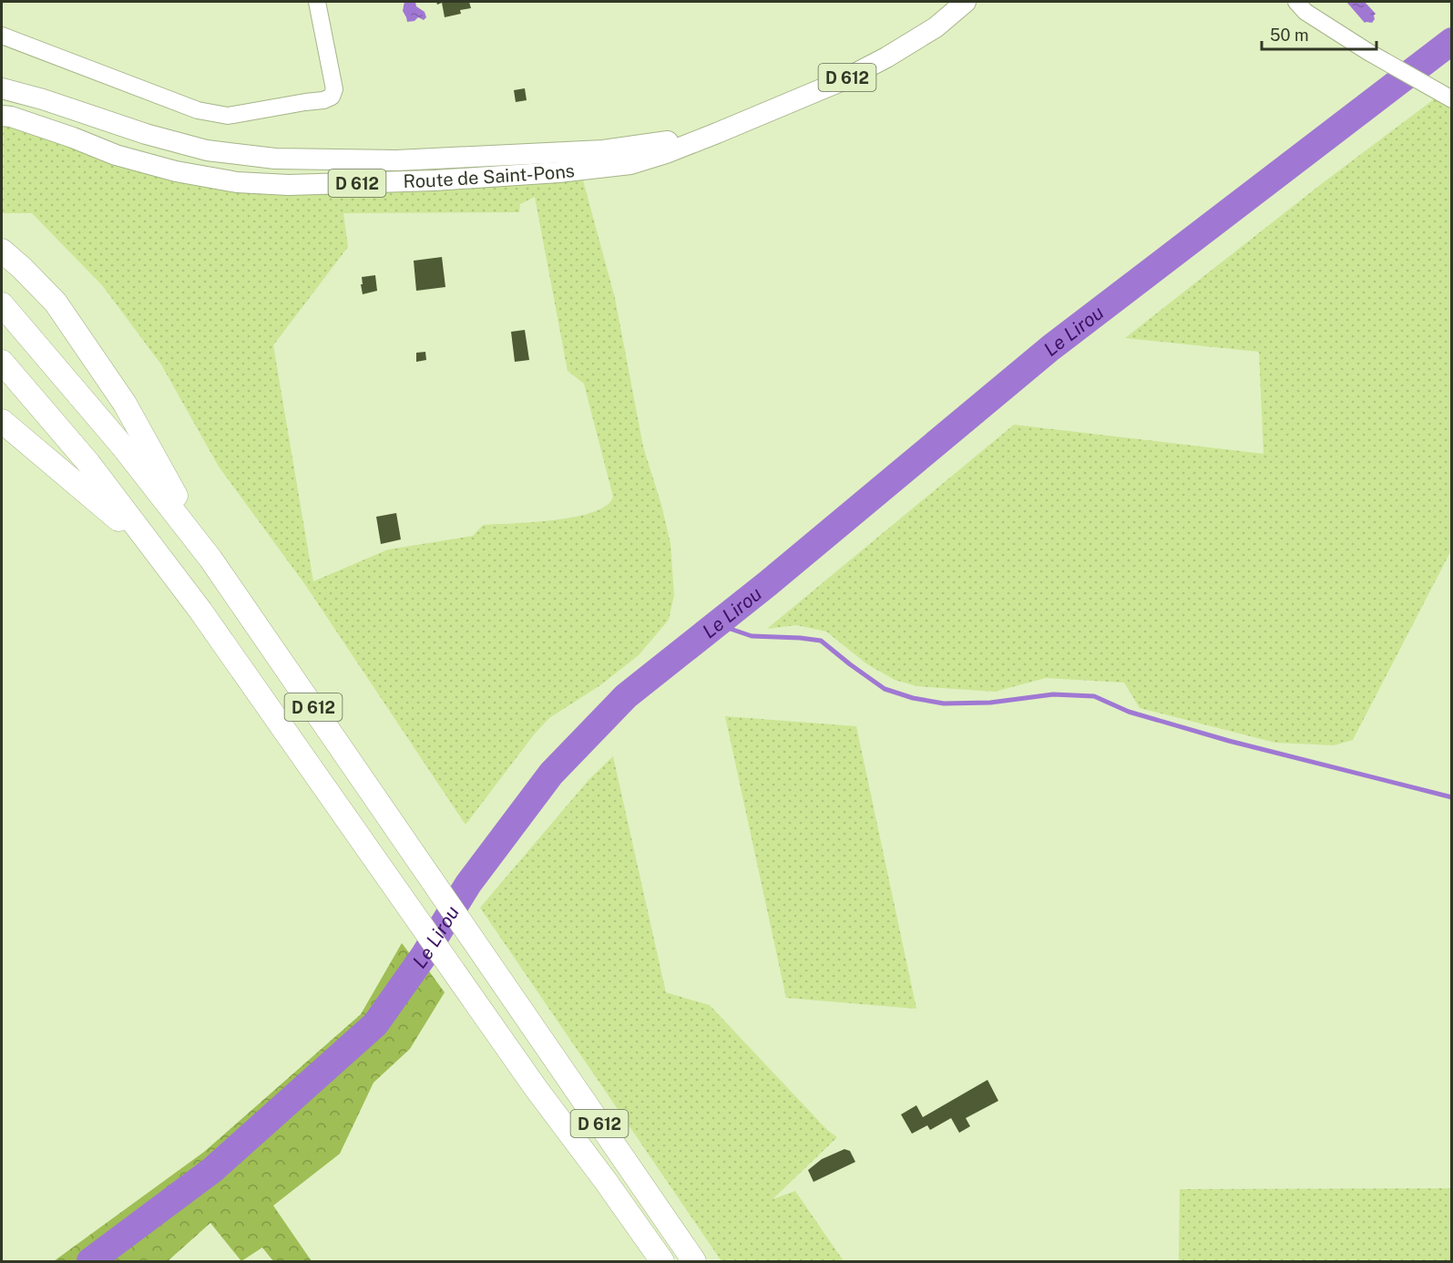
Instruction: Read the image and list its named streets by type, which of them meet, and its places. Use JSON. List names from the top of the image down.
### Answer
{
  "streets": {
    "highway": ["D 612"],
    "main road": ["Route de Saint-Pons"]
  },
  "water": ["Le Lirou"],
  "scale_bar": "50 m"
}
